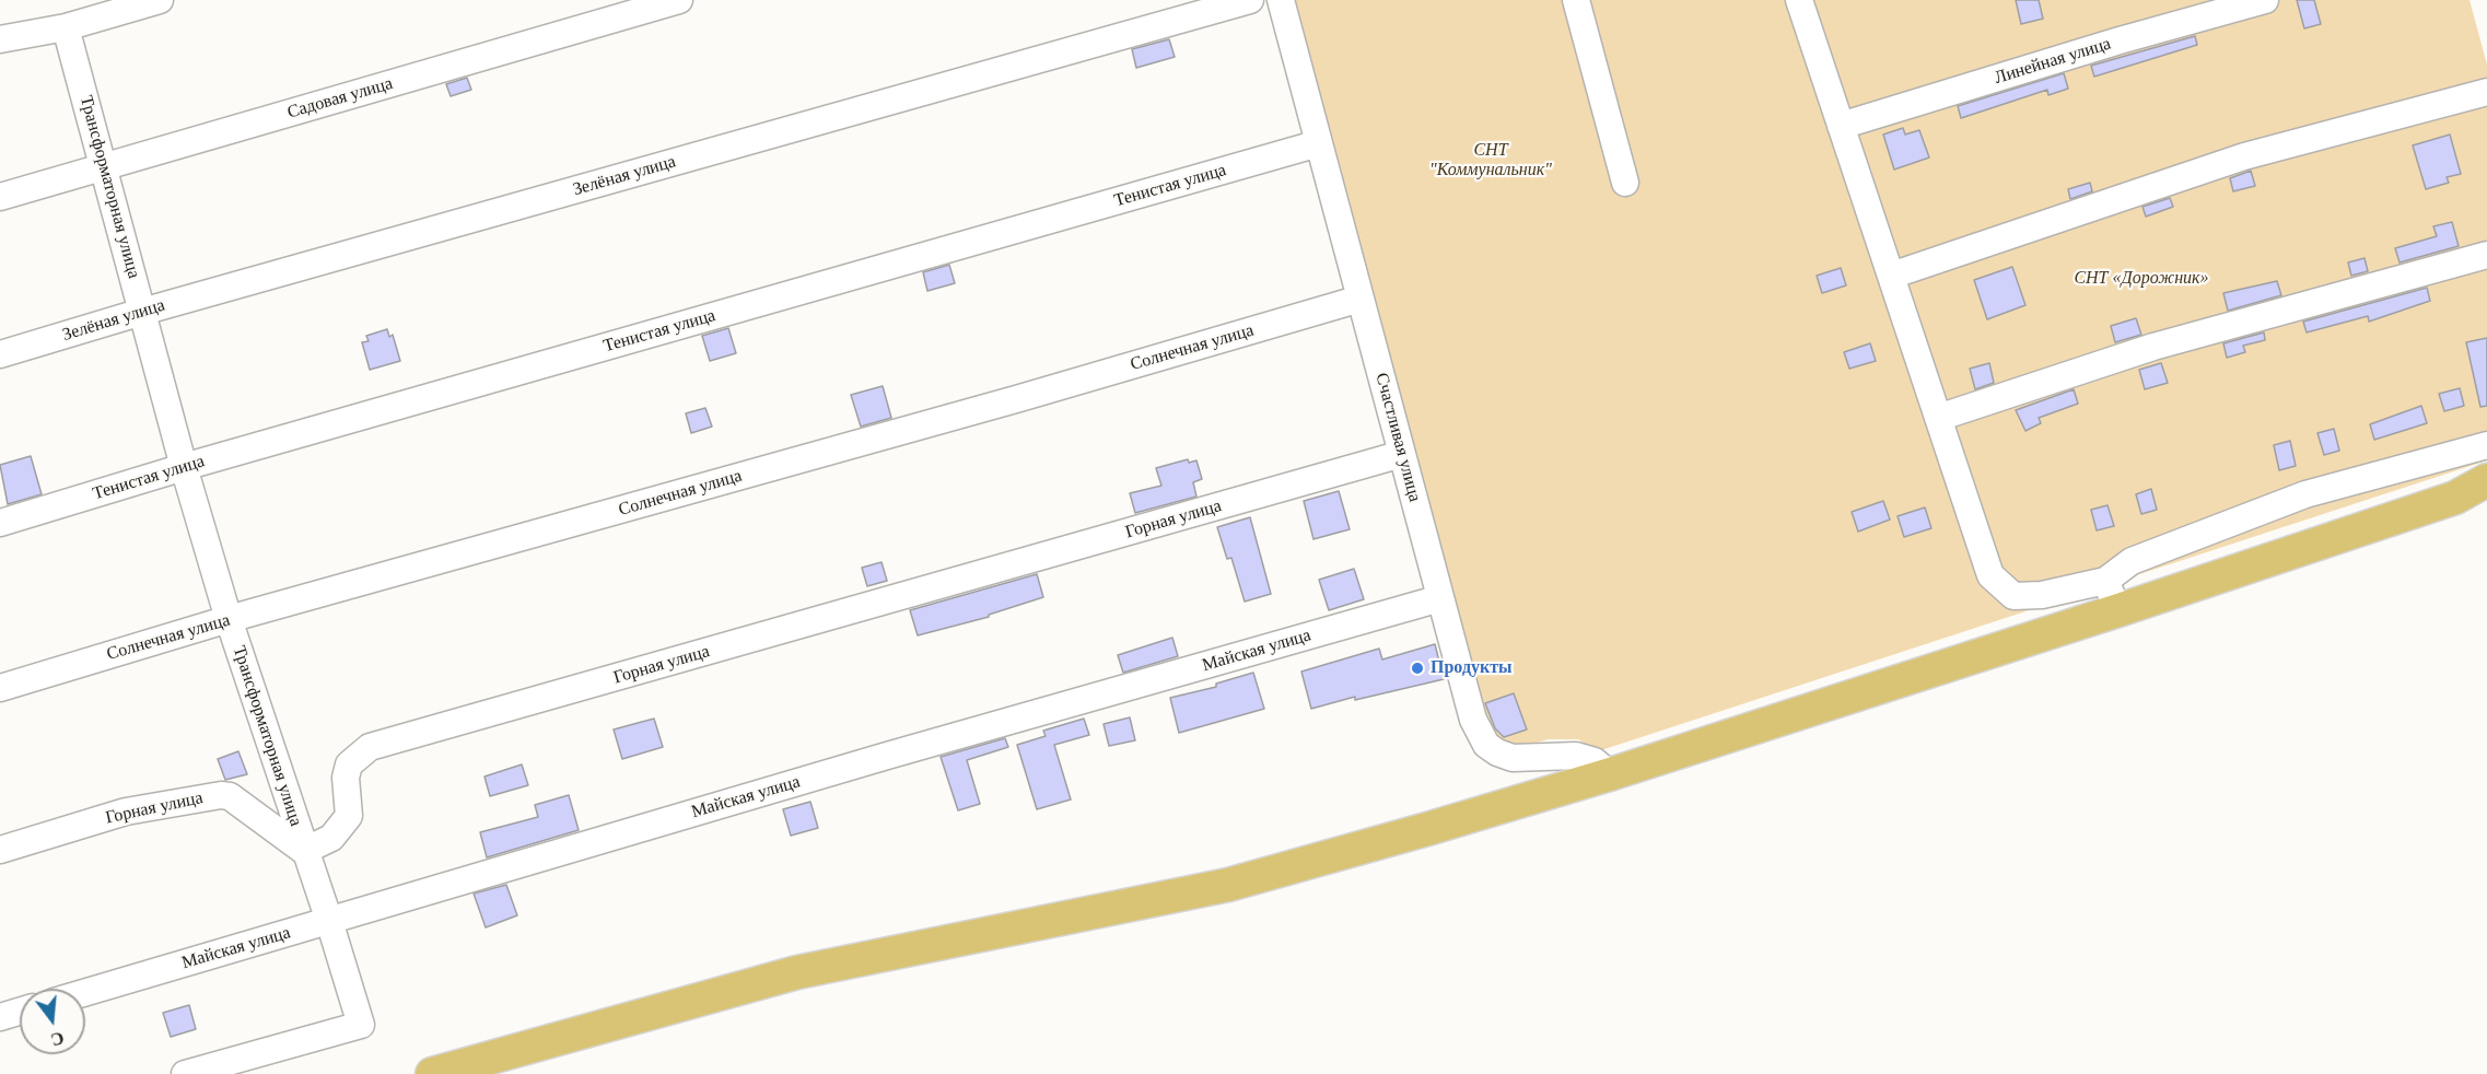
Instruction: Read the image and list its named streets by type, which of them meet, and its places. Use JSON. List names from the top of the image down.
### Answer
{
  "streets": {
    "street": [
      "Линейная улица",
      "Садовая улица",
      "Зелёная улица",
      "Тенистая улица",
      "Трансформаторная улица",
      "Солнечная улица",
      "Счастливая улица",
      "Горная улица",
      "Майская улица"
    ]
  },
  "crossings": [
    ["Садовая улица", "Трансформаторная улица"],
    ["Зелёная улица", "Трансформаторная улица"],
    ["Тенистая улица", "Трансформаторная улица"],
    ["Тенистая улица", "Счастливая улица"],
    ["Трансформаторная улица", "Солнечная улица"],
    ["Трансформаторная улица", "Горная улица"],
    ["Трансформаторная улица", "Майская улица"],
    ["Солнечная улица", "Счастливая улица"],
    ["Счастливая улица", "Горная улица"],
    ["Счастливая улица", "Майская улица"]
  ],
  "parks": ["СНТ \"Коммунальник\"", "СНТ «Дорожник»"],
  "places": ["Продукты"],
  "north": "bottom"
}
